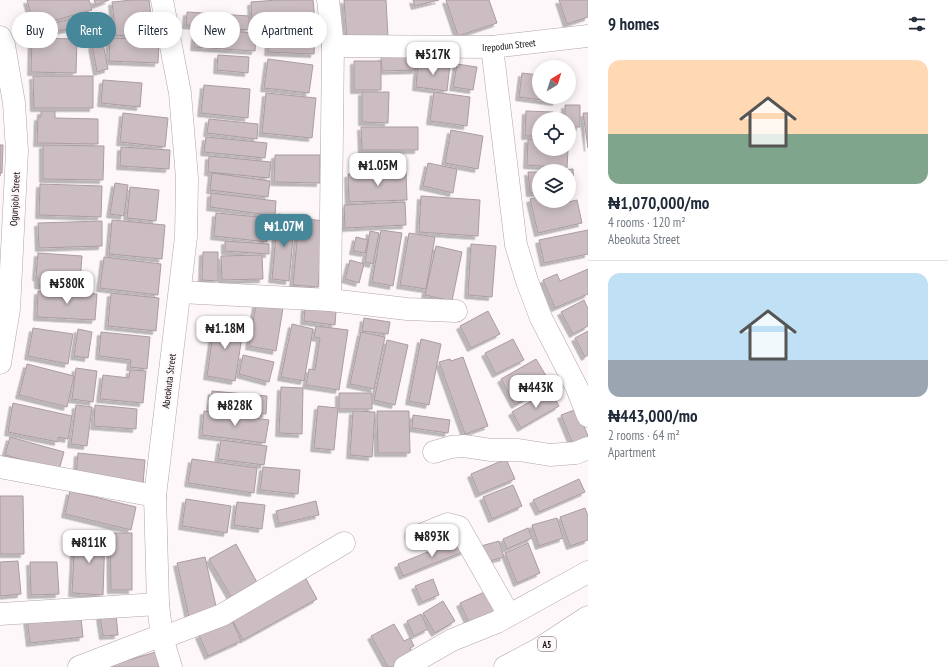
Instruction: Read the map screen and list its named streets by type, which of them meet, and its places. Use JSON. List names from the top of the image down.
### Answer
{
  "streets": {
    "main road": [
      "Irepodun Street",
      "Ogunjobi Street",
      "Abeokuta Street",
      "A5"
    ]
  },
  "north": "top right",
  "page": {
    "heading": "9 homes",
    "chip": [
      "Buy",
      "Rent",
      "Filters",
      "New",
      "Apartment"
    ],
    "price": [
      "₦517K",
      "₦1.05M",
      "₦1.07M",
      "₦580K",
      "₦1.18M",
      "₦443K",
      "₦828K",
      "₦893K",
      "₦811K"
    ],
    "list": [
      {
        "name": "₦1,070,000/mo",
        "note": "4 rooms · 120 m² · Abeokuta Street"
      },
      {
        "name": "₦443,000/mo",
        "note": "2 rooms · 64 m² · Apartment"
      }
    ]
  }
}
